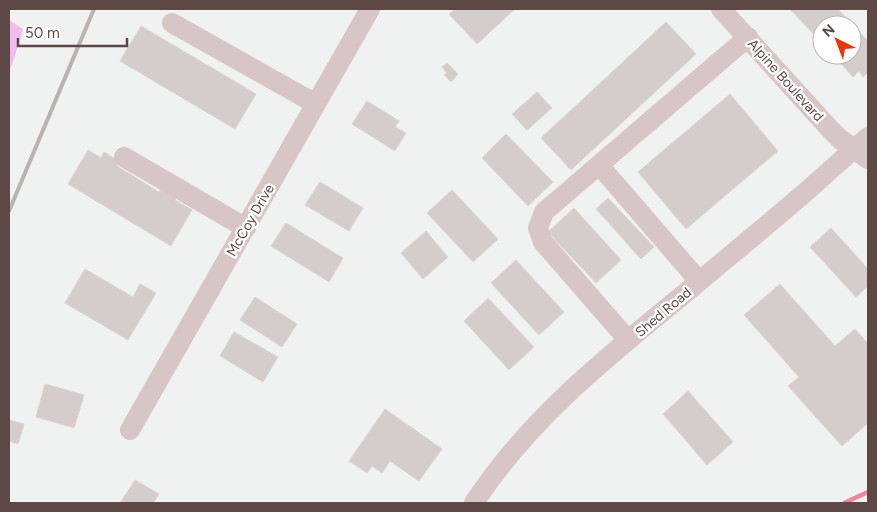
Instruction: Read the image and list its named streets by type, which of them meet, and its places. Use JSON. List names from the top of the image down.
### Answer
{
  "streets": {
    "street": ["Alpine Boulevard", "McCoy Drive", "Shed Road"]
  },
  "crossings": [
    ["Alpine Boulevard", "Shed Road"]
  ],
  "scale_bar": "50 m",
  "north": "top left"
}
